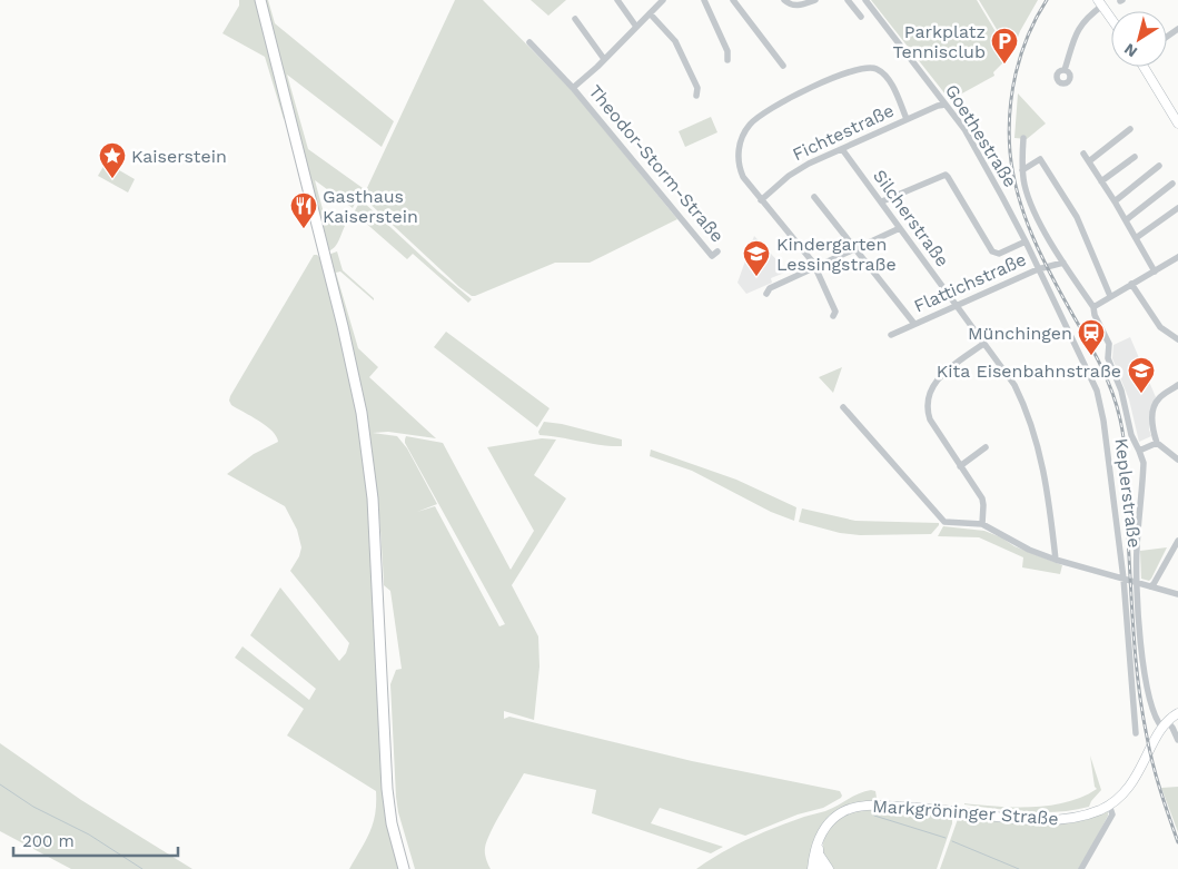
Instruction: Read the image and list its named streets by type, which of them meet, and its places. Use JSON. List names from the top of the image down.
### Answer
{
  "streets": {
    "street": [
      "Fichtestraße",
      "Goethestraße",
      "Theodor-Storm-Straße",
      "Silcherstraße",
      "Flattichstraße",
      "Keplerstraße",
      "Markgröninger Straße"
    ]
  },
  "crossings": [
    ["Fichtestraße", "Goethestraße"],
    ["Fichtestraße", "Silcherstraße"],
    ["Goethestraße", "Flattichstraße"],
    ["Goethestraße", "Keplerstraße"],
    ["Silcherstraße", "Flattichstraße"],
    ["Flattichstraße", "Keplerstraße"]
  ],
  "places": {
    "parking": ["Parkplatz Tennisclub"],
    "place": ["Kaiserstein"],
    "restaurant": ["Gasthaus Kaiserstein"],
    "school or university": ["Kindergarten Lessingstraße", "Kita Eisenbahnstraße"],
    "station": ["Münchingen"]
  },
  "scale_bar": "200 m",
  "north": "bottom left"
}
